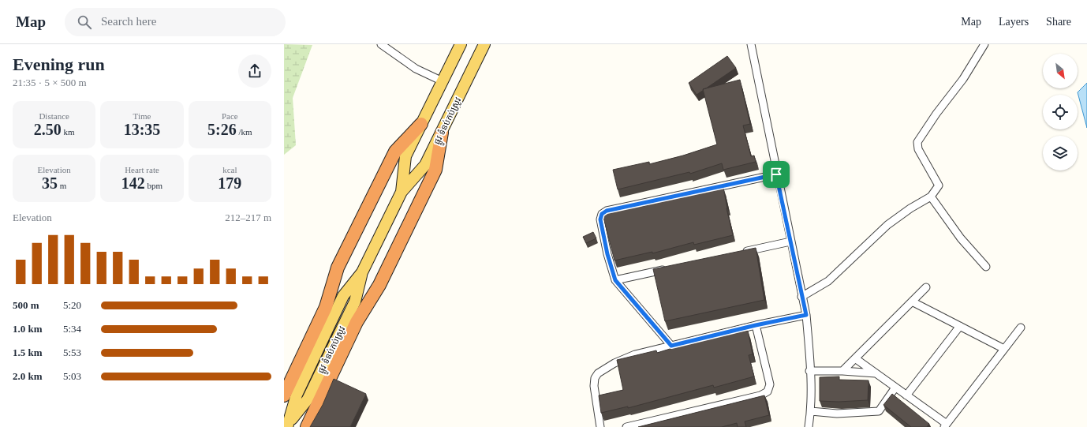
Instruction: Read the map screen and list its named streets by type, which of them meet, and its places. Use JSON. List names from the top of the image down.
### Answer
{
  "streets": {
    "main road": ["ផ្លូវ ទំនប់កប់ស្រូវ"]
  },
  "north": "bottom right",
  "page": {
    "header": "Map",
    "search": "Search here",
    "nav": ["Map", "Layers", "Share"],
    "heading": ["Evening run", "21:35 · 5 × 500 m"],
    "stats": [
      ["Distance", "2.50 km"],
      ["Time", "13:35"],
      ["Pace", "5:26 /km"],
      ["Elevation", "35 m"],
      ["Heart rate", "142 bpm"],
      ["kcal", "179"]
    ],
    "chart": ["Elevation", "212–217 m"],
    "list": [
      {
        "name": "500 m",
        "note": "5:20"
      },
      {
        "name": "1.0 km",
        "note": "5:34"
      },
      {
        "name": "1.5 km",
        "note": "5:53"
      },
      {
        "name": "2.0 km",
        "note": "5:03"
      }
    ]
  }
}
